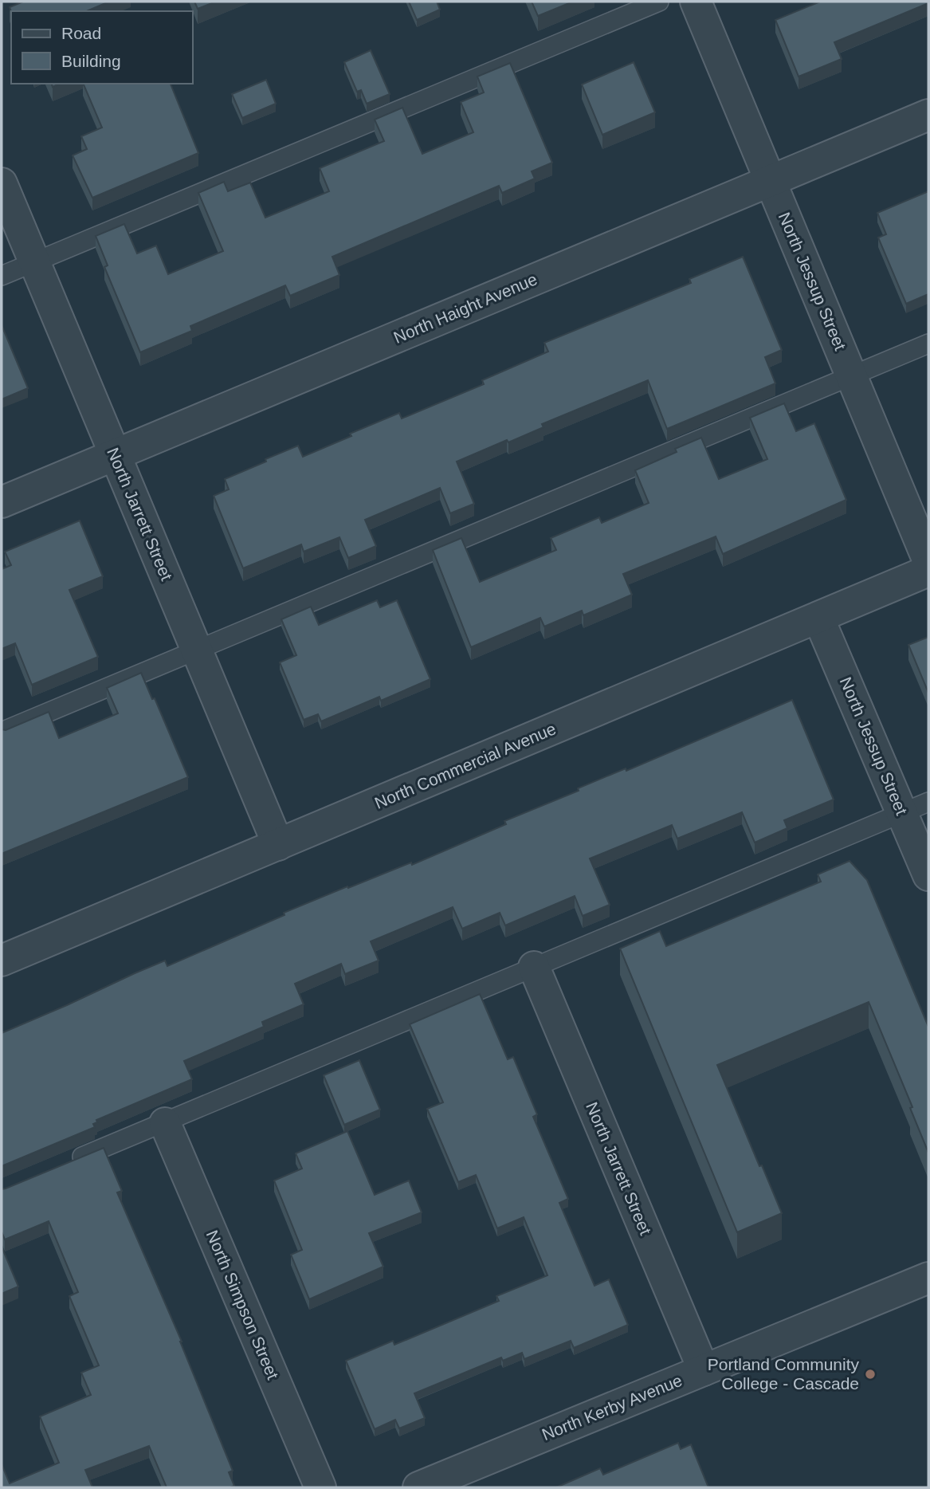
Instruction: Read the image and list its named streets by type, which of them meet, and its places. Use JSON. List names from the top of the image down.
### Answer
{
  "streets": {
    "street": [
      "North Jessup Street",
      "North Haight Avenue",
      "North Jarrett Street",
      "North Commercial Avenue",
      "North Simpson Street",
      "North Kerby Avenue"
    ]
  },
  "crossings": [
    ["North Jessup Street", "North Haight Avenue"],
    ["North Jessup Street", "North Commercial Avenue"],
    ["North Haight Avenue", "North Jarrett Street"],
    ["North Jarrett Street", "North Commercial Avenue"],
    ["North Jarrett Street", "North Kerby Avenue"]
  ],
  "places": ["Portland Community College - Cascade"],
  "legend": ["Road", "Building"]
}
